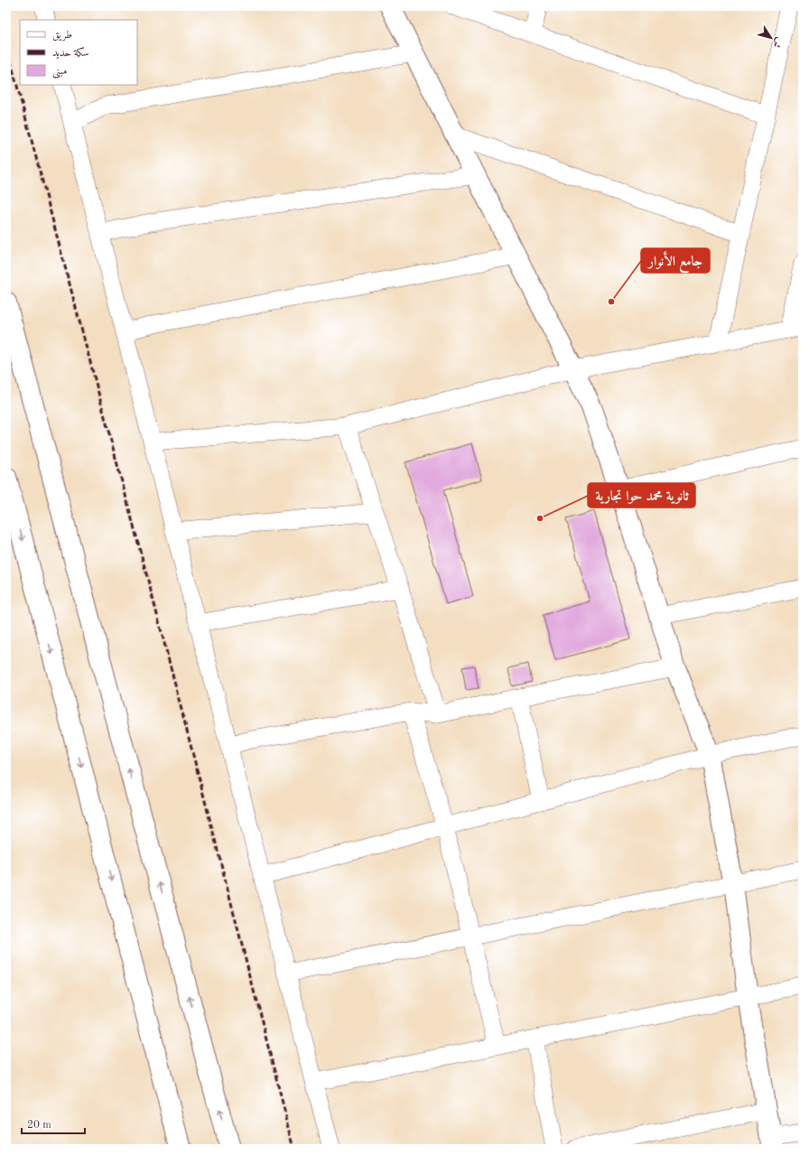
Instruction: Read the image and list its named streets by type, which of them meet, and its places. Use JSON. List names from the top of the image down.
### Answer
{
  "places": ["جامع الأنوار", "ثانوية محمد حوا تجارية"],
  "legend": ["طريق", "سكة حديد", "مبنى"],
  "scale_bar": "20 m",
  "north": "bottom right"
}
